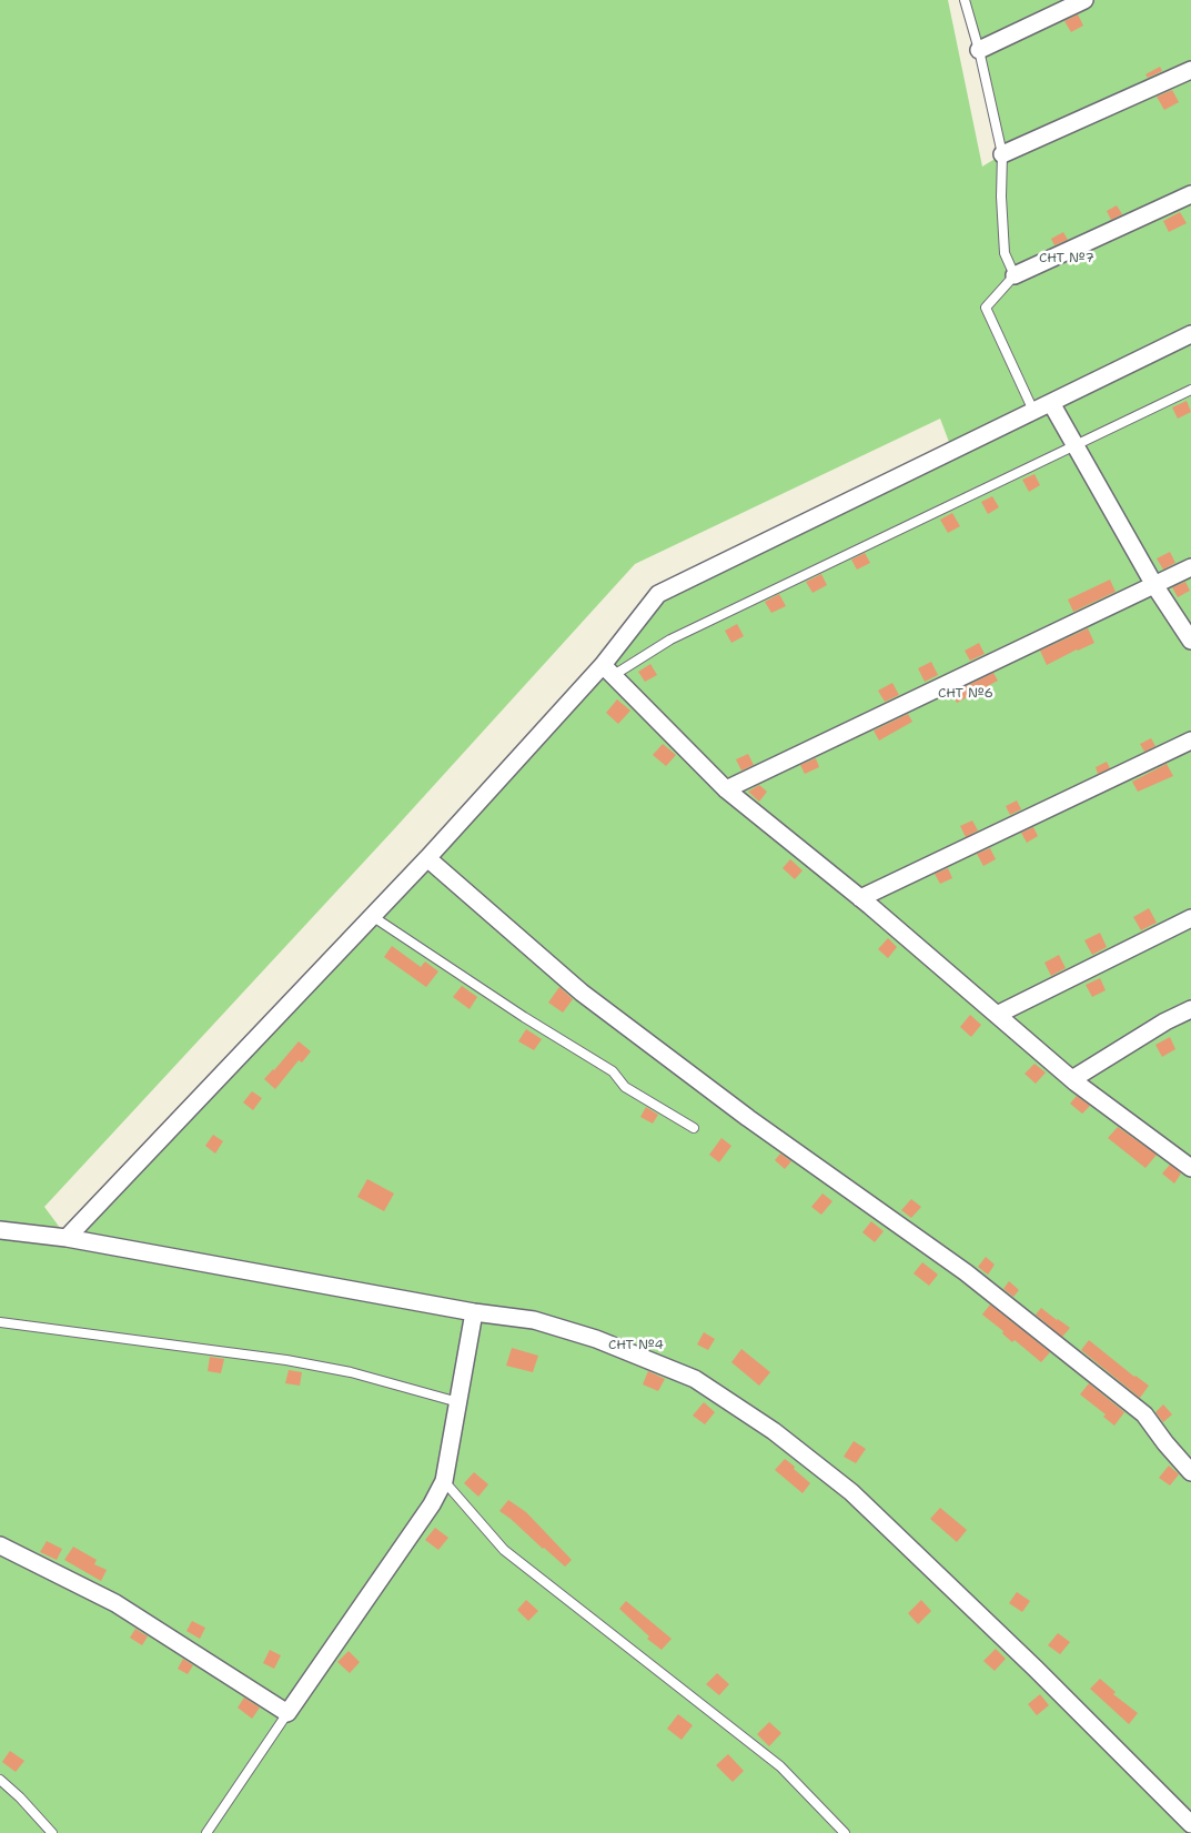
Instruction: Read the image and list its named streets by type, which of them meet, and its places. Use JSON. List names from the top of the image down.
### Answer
{
  "parks": ["СНТ №7", "СНТ №6", "СНТ №4"]
}
